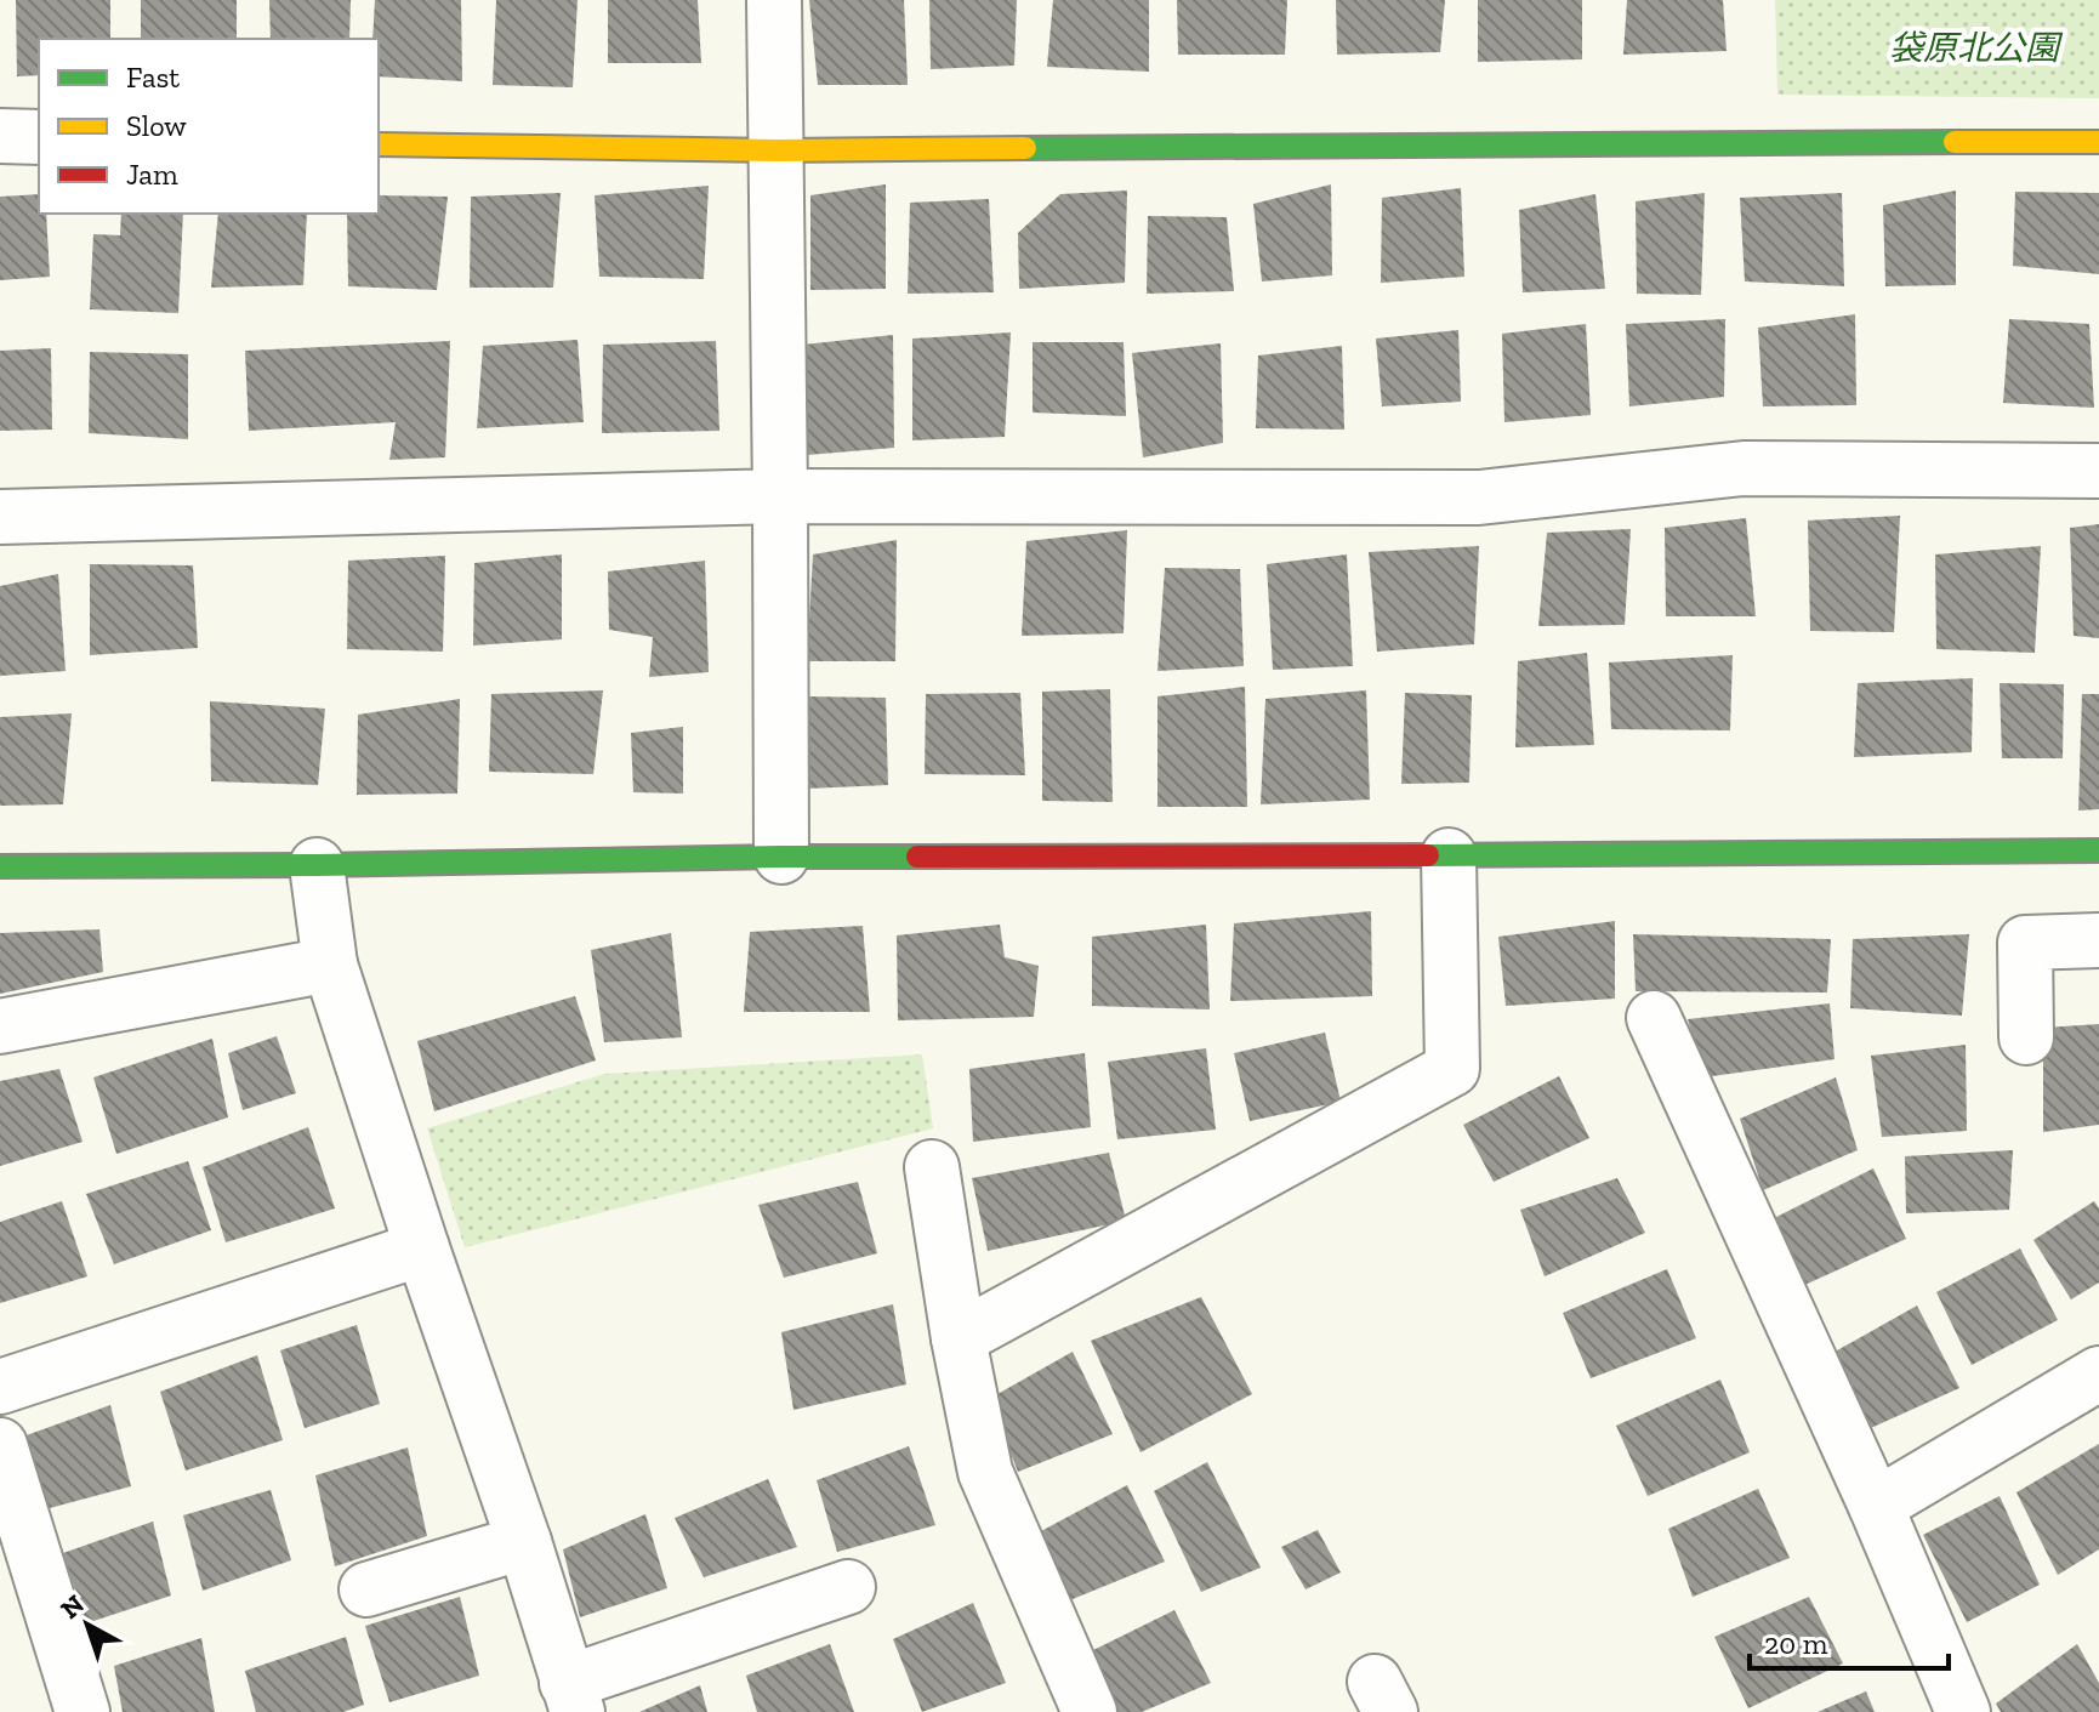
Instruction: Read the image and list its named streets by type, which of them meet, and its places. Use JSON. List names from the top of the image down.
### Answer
{
  "parks": ["袋原北公園"],
  "legend": ["Fast", "Slow", "Jam"],
  "scale_bar": "20 m",
  "north": "top left"
}
